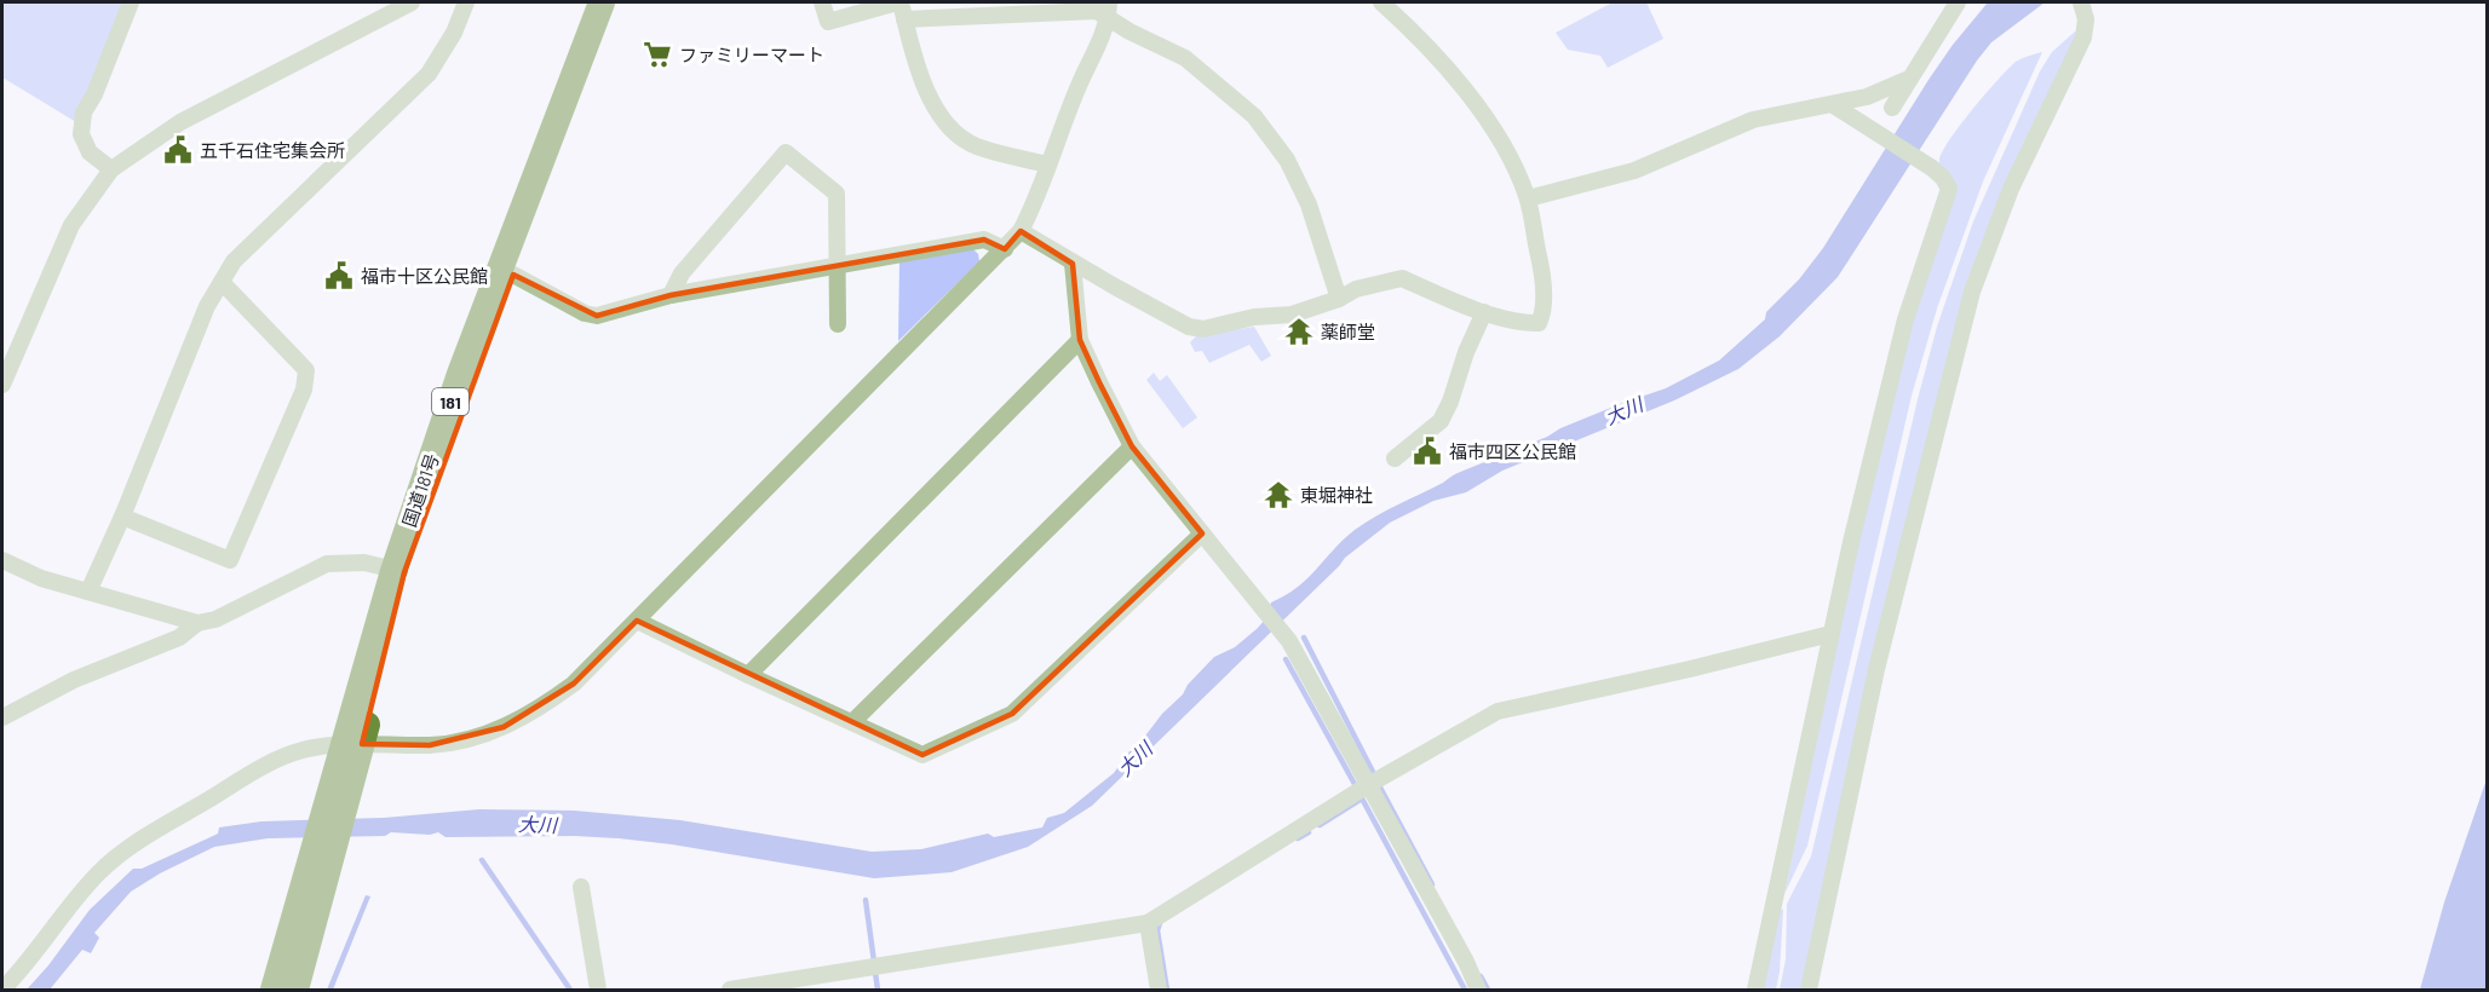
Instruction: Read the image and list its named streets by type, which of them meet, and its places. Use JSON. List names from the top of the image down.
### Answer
{
  "streets": {
    "highway": ["181", "国道181号"]
  },
  "water": ["大川"],
  "places": {
    "supermarket": ["ファミリーマート"],
    "public building": ["五千石住宅集会所", "福市十区公民館", "福市四区公民館"],
    "temple": ["薬師堂", "東堀神社"]
  }
}
